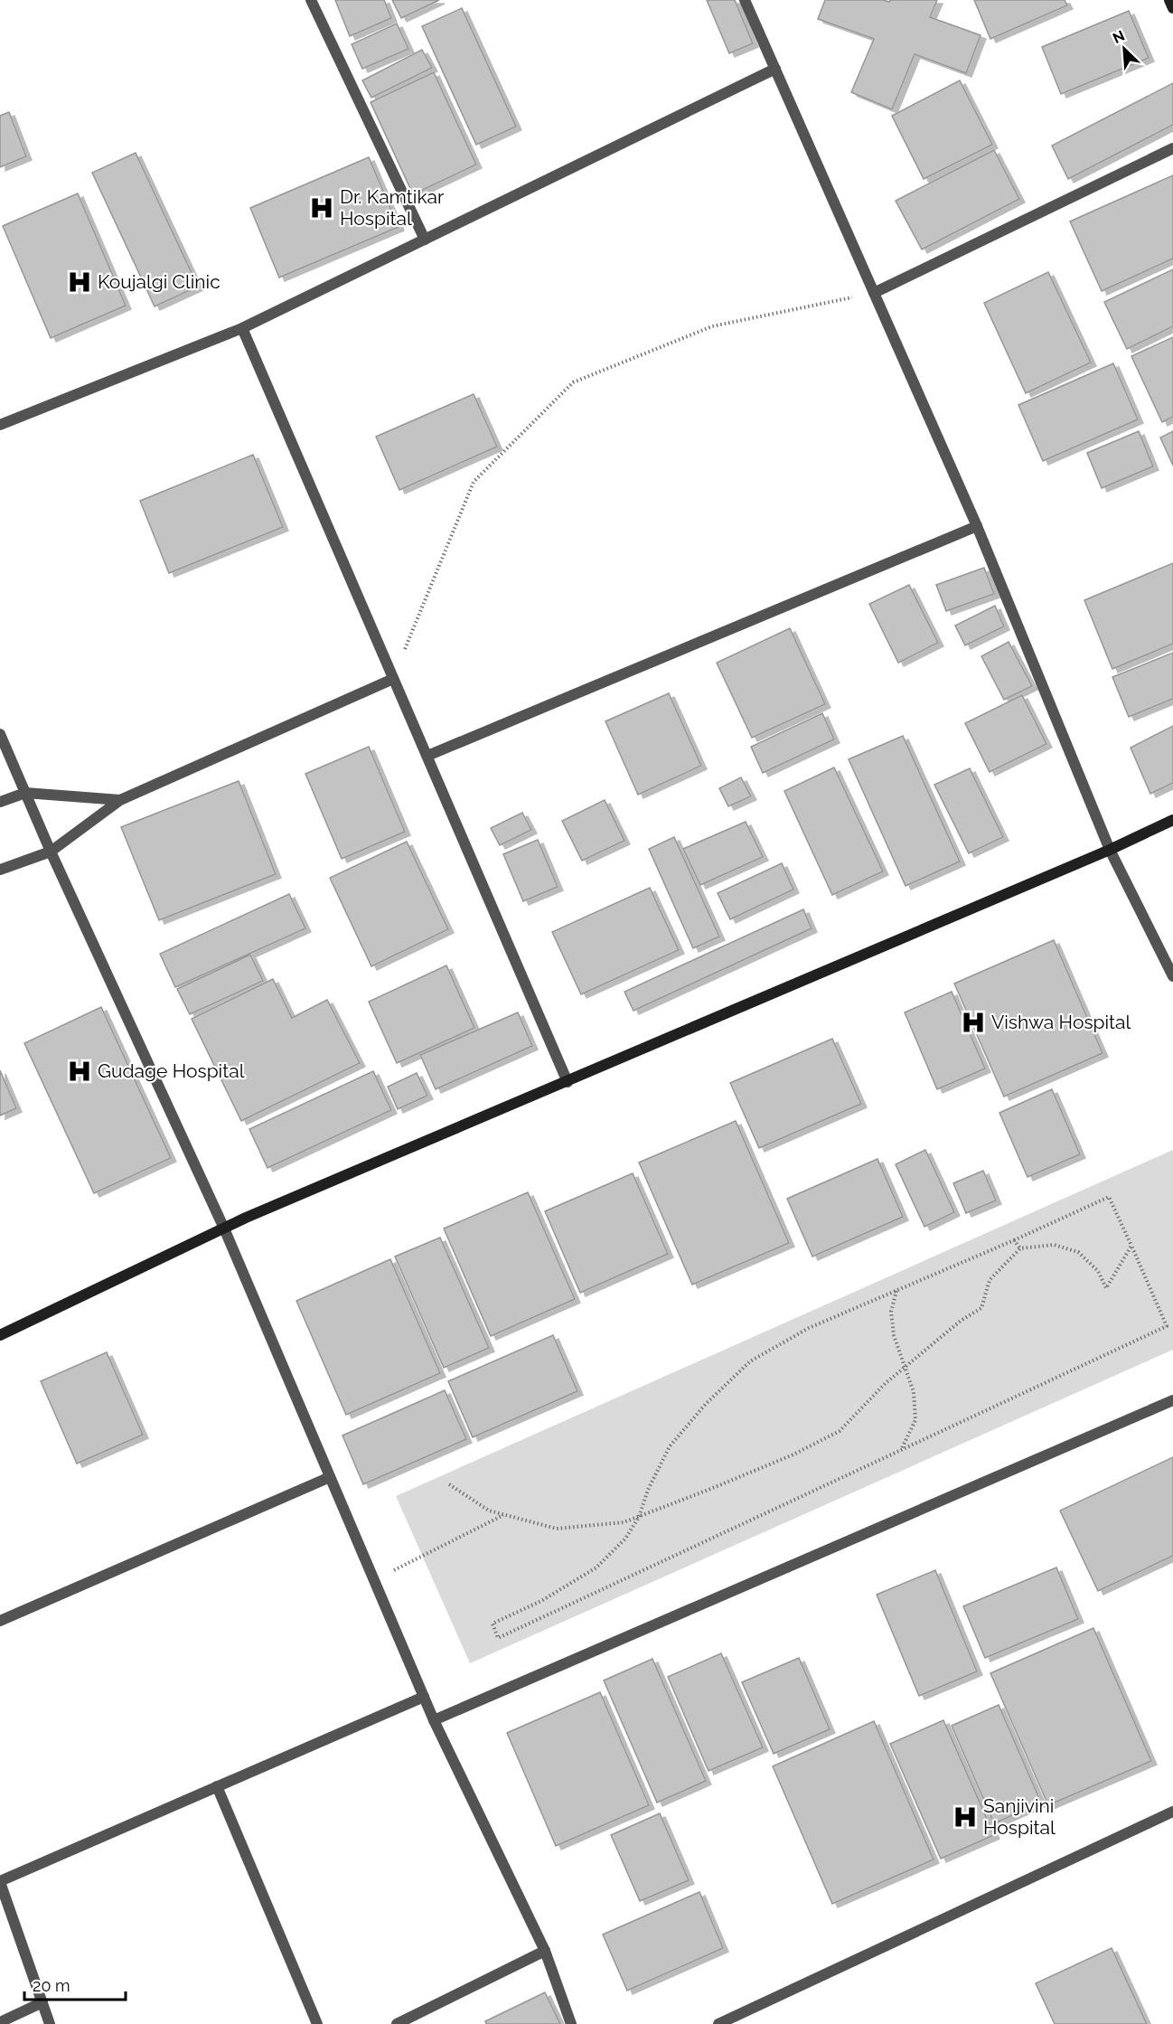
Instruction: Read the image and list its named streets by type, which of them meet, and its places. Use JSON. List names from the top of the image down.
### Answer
{
  "places": {
    "hospital": [
      "Dr. Kamtikar Hospital",
      "Koujalgi Clinic",
      "Vishwa Hospital",
      "Gudage Hospital",
      "Sanjivini Hospital"
    ]
  },
  "scale_bar": "20 m",
  "north": "top left"
}
